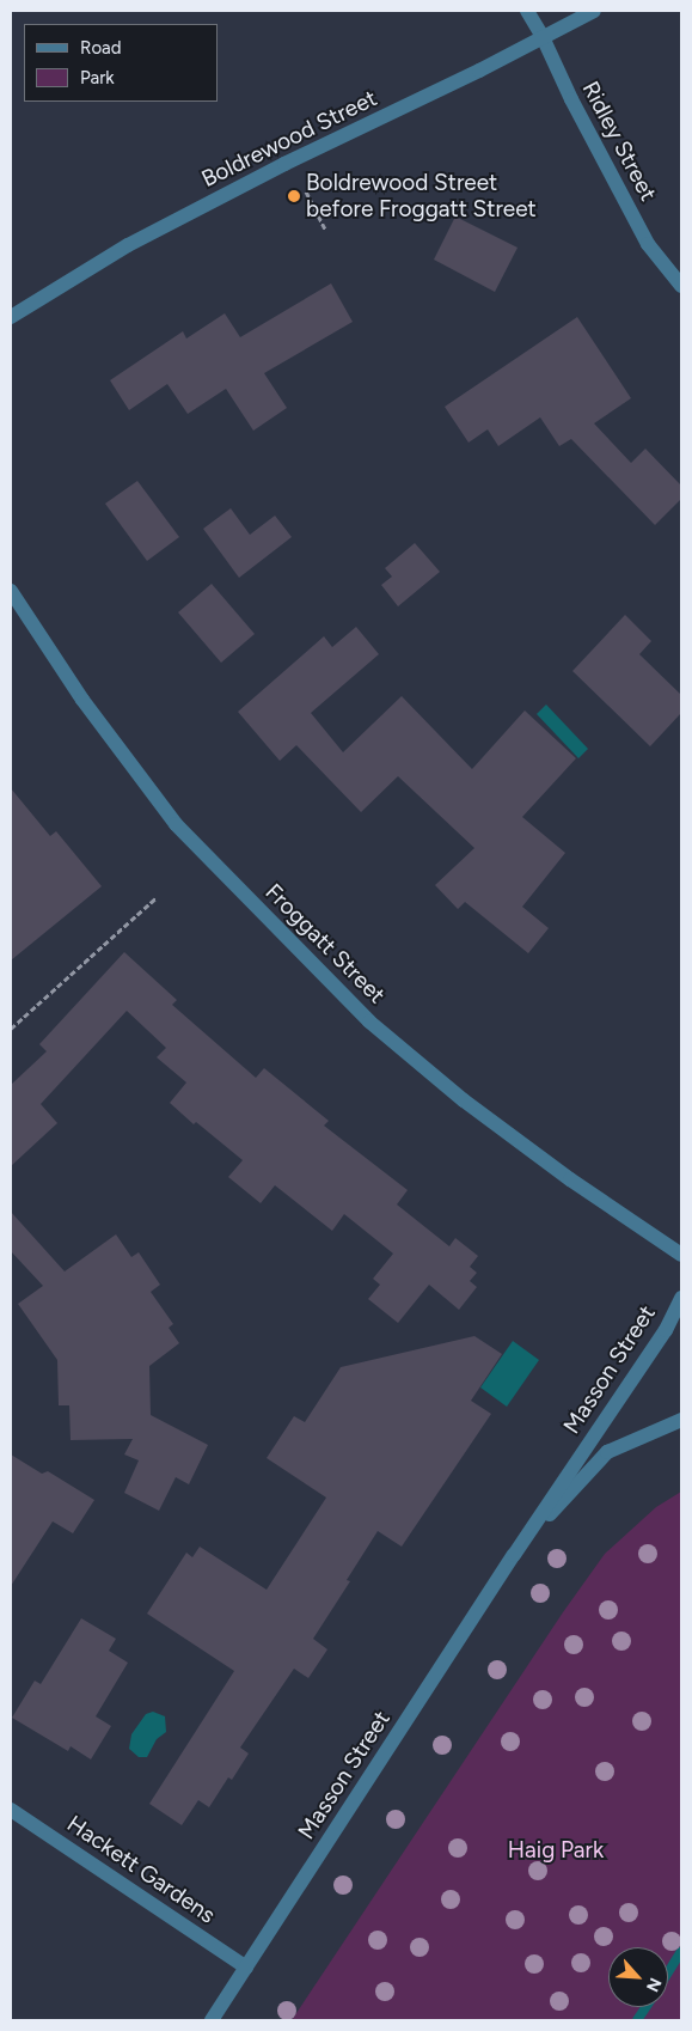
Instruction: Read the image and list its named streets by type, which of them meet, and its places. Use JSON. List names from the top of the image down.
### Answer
{
  "streets": {
    "street": [
      "Boldrewood Street",
      "Ridley Street",
      "Froggatt Street",
      "Masson Street",
      "Hackett Gardens"
    ]
  },
  "crossings": [
    ["Boldrewood Street", "Ridley Street"],
    ["Masson Street", "Hackett Gardens"]
  ],
  "parks": ["Haig Park"],
  "places": ["Boldrewood Street before Froggatt Street"],
  "legend": ["Road", "Park"],
  "north": "bottom right"
}
